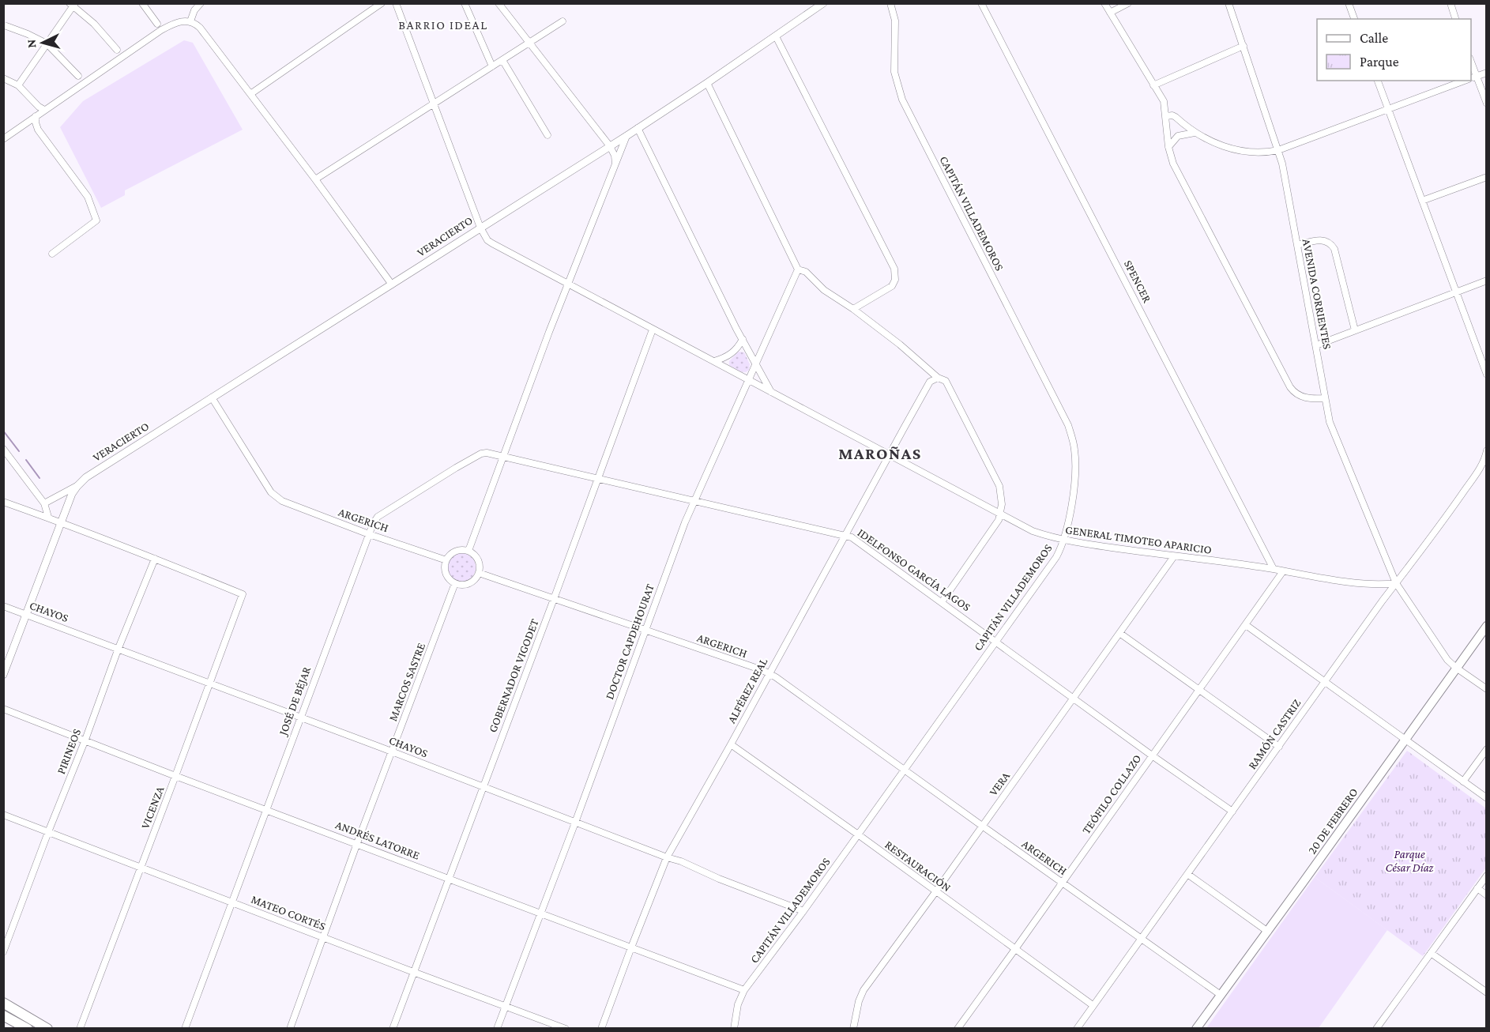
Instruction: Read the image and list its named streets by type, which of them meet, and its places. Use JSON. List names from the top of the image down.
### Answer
{
  "streets": {
    "main road": ["20 DE FEBRERO"],
    "street": [
      "CAPITÁN VILLADEMOROS",
      "VERACIERTO",
      "SPENCER",
      "AVENIDA CORRIENTES",
      "ARGERICH",
      "GENERAL TIMOTEO APARICIO",
      "IDELFONSO GARCÍA LAGOS",
      "CHAYOS",
      "DOCTOR CAPDEHOURAT",
      "GOBERNADOR VIGODET",
      "MARCOS SASTRE",
      "ALFÉREZ REAL",
      "JOSÉ DE BÉJAR",
      "RAMÓN CASTRIZ",
      "PIRINEOS",
      "VERA",
      "TEÓFILO COLLAZO",
      "VICENZA",
      "ANDRÉS LATORRE",
      "RESTAURACIÓN",
      "MATEO CORTÉS"
    ]
  },
  "crossings": [
    ["CAPITÁN VILLADEMOROS", "ARGERICH"],
    ["CAPITÁN VILLADEMOROS", "GENERAL TIMOTEO APARICIO"],
    ["CAPITÁN VILLADEMOROS", "IDELFONSO GARCÍA LAGOS"],
    ["CAPITÁN VILLADEMOROS", "CHAYOS"],
    ["CAPITÁN VILLADEMOROS", "ANDRÉS LATORRE"],
    ["CAPITÁN VILLADEMOROS", "RESTAURACIÓN"],
    ["VERACIERTO", "ARGERICH"],
    ["VERACIERTO", "GENERAL TIMOTEO APARICIO"],
    ["VERACIERTO", "CHAYOS"],
    ["SPENCER", "GENERAL TIMOTEO APARICIO"],
    ["AVENIDA CORRIENTES", "GENERAL TIMOTEO APARICIO"],
    ["AVENIDA CORRIENTES", "RAMÓN CASTRIZ"],
    ["ARGERICH", "DOCTOR CAPDEHOURAT"],
    ["ARGERICH", "GOBERNADOR VIGODET"],
    ["ARGERICH", "MARCOS SASTRE"],
    ["ARGERICH", "ALFÉREZ REAL"],
    ["ARGERICH", "JOSÉ DE BÉJAR"],
    ["ARGERICH", "RAMÓN CASTRIZ"],
    ["ARGERICH", "VERA"],
    ["ARGERICH", "TEÓFILO COLLAZO"],
    ["ARGERICH", "20 DE FEBRERO"],
    ["GENERAL TIMOTEO APARICIO", "DOCTOR CAPDEHOURAT"],
    ["GENERAL TIMOTEO APARICIO", "GOBERNADOR VIGODET"],
    ["GENERAL TIMOTEO APARICIO", "ALFÉREZ REAL"],
    ["GENERAL TIMOTEO APARICIO", "RAMÓN CASTRIZ"],
    ["GENERAL TIMOTEO APARICIO", "VERA"],
    ["GENERAL TIMOTEO APARICIO", "TEÓFILO COLLAZO"],
    ["IDELFONSO GARCÍA LAGOS", "DOCTOR CAPDEHOURAT"],
    ["IDELFONSO GARCÍA LAGOS", "GOBERNADOR VIGODET"],
    ["IDELFONSO GARCÍA LAGOS", "ALFÉREZ REAL"],
    ["IDELFONSO GARCÍA LAGOS", "JOSÉ DE BÉJAR"],
    ["IDELFONSO GARCÍA LAGOS", "RAMÓN CASTRIZ"],
    ["IDELFONSO GARCÍA LAGOS", "VERA"],
    ["IDELFONSO GARCÍA LAGOS", "TEÓFILO COLLAZO"],
    ["CHAYOS", "DOCTOR CAPDEHOURAT"],
    ["CHAYOS", "GOBERNADOR VIGODET"],
    ["CHAYOS", "MARCOS SASTRE"],
    ["CHAYOS", "ALFÉREZ REAL"],
    ["CHAYOS", "JOSÉ DE BÉJAR"],
    ["CHAYOS", "PIRINEOS"],
    ["CHAYOS", "VICENZA"],
    ["DOCTOR CAPDEHOURAT", "ANDRÉS LATORRE"],
    ["DOCTOR CAPDEHOURAT", "MATEO CORTÉS"],
    ["GOBERNADOR VIGODET", "ANDRÉS LATORRE"],
    ["GOBERNADOR VIGODET", "MATEO CORTÉS"],
    ["MARCOS SASTRE", "ANDRÉS LATORRE"],
    ["MARCOS SASTRE", "MATEO CORTÉS"],
    ["ALFÉREZ REAL", "ANDRÉS LATORRE"],
    ["ALFÉREZ REAL", "RESTAURACIÓN"],
    ["JOSÉ DE BÉJAR", "ANDRÉS LATORRE"],
    ["JOSÉ DE BÉJAR", "MATEO CORTÉS"],
    ["RAMÓN CASTRIZ", "RESTAURACIÓN"],
    ["PIRINEOS", "VICENZA"],
    ["PIRINEOS", "ANDRÉS LATORRE"],
    ["PIRINEOS", "MATEO CORTÉS"],
    ["VERA", "RESTAURACIÓN"],
    ["TEÓFILO COLLAZO", "RESTAURACIÓN"],
    ["VICENZA", "ANDRÉS LATORRE"],
    ["VICENZA", "MATEO CORTÉS"]
  ],
  "districts": ["BARRIO IDEAL", "MAROÑAS"],
  "parks": ["Parque César Díaz"],
  "legend": ["Calle", "Parque"],
  "north": "left"
}
